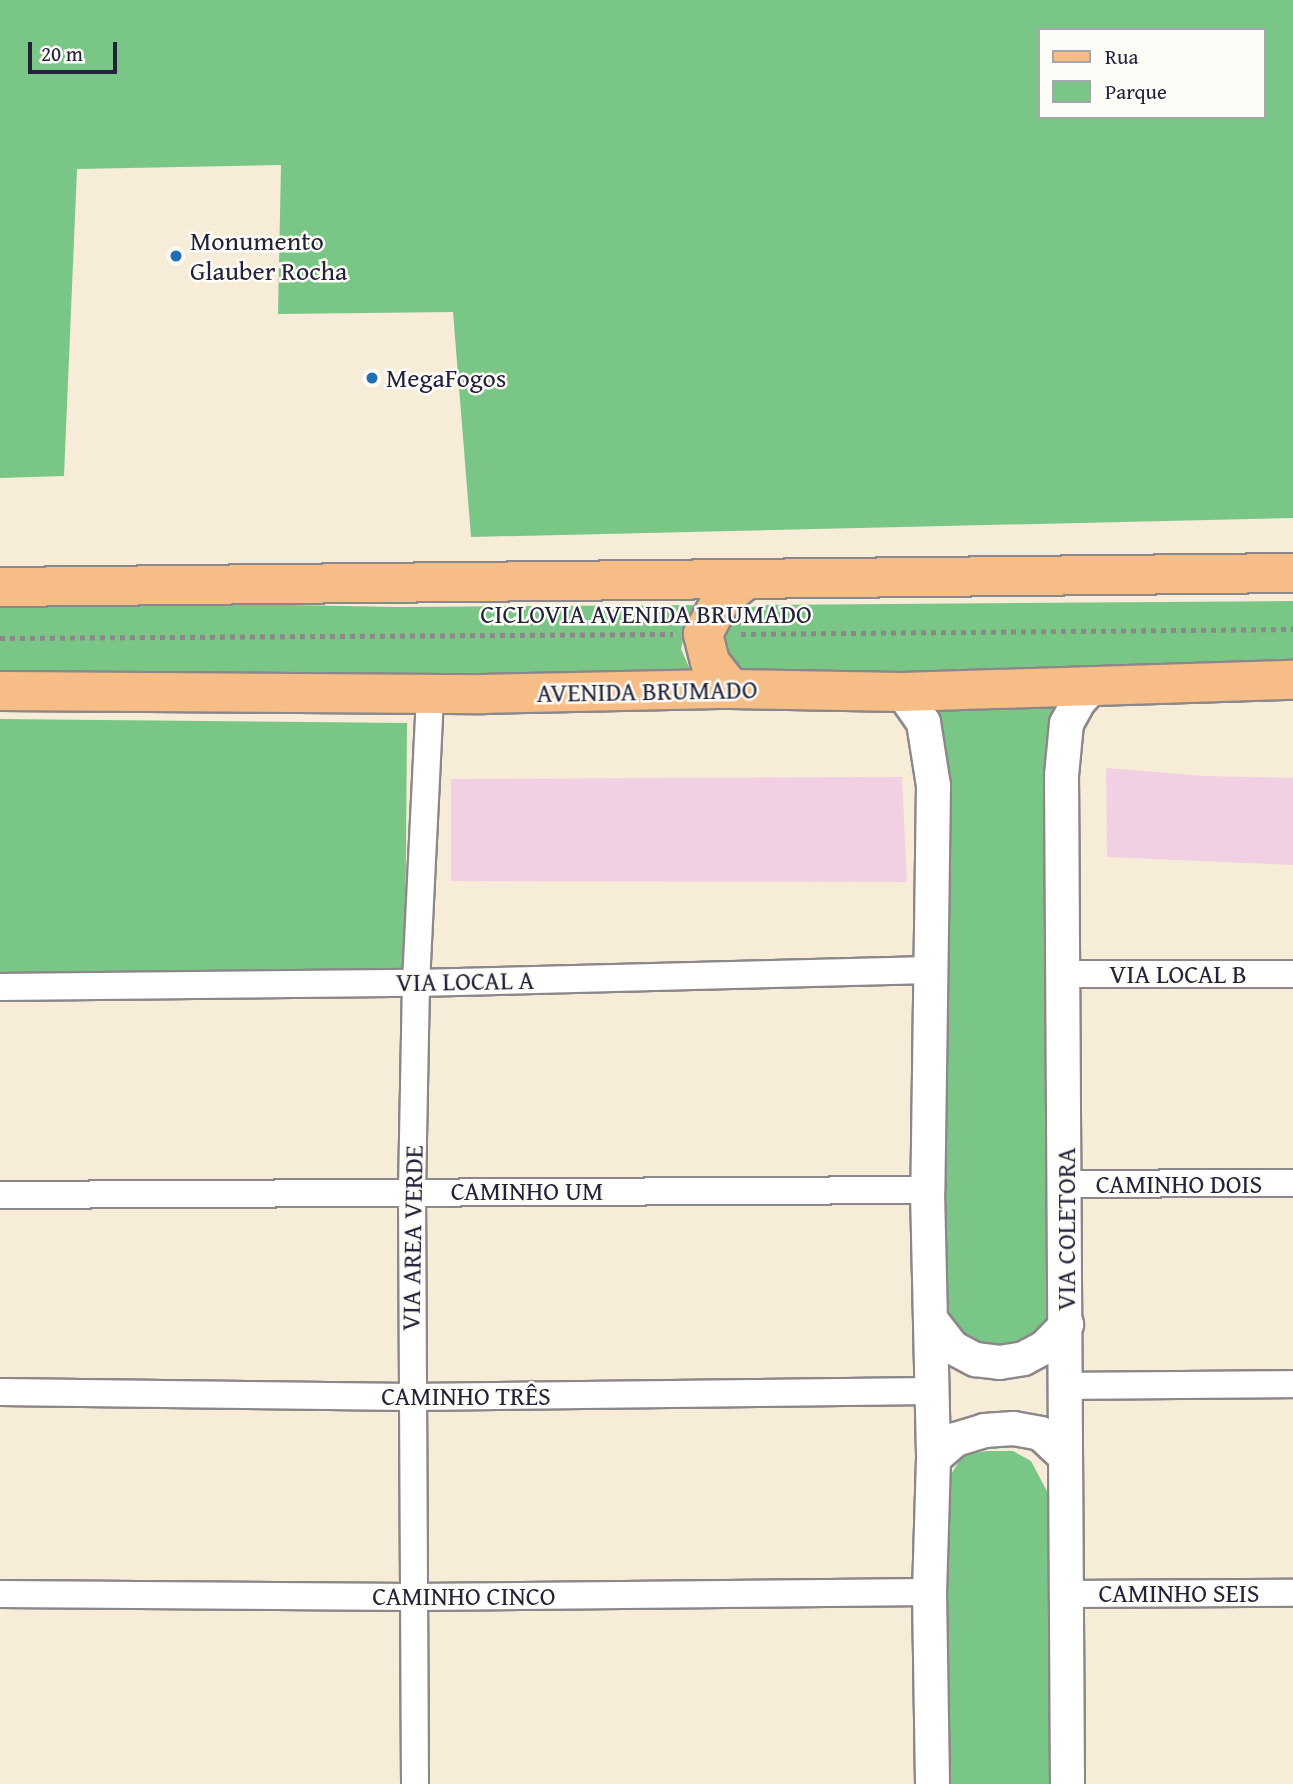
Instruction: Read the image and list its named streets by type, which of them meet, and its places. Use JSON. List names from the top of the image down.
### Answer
{
  "streets": {
    "main road": ["AVENIDA BRUMADO"],
    "street": [
      "VIA LOCAL B",
      "VIA LOCAL A",
      "CAMINHO DOIS",
      "CAMINHO UM",
      "VIA COLETORA",
      "VIA AREA VERDE",
      "CAMINHO TRÊS",
      "CAMINHO SEIS",
      "CAMINHO CINCO"
    ],
    "path": ["CICLOVIA AVENIDA BRUMADO"]
  },
  "crossings": [
    ["AVENIDA BRUMADO", "VIA COLETORA"],
    ["AVENIDA BRUMADO", "VIA AREA VERDE"],
    ["VIA LOCAL B", "VIA COLETORA"],
    ["VIA LOCAL A", "VIA AREA VERDE"],
    ["CAMINHO DOIS", "VIA COLETORA"],
    ["CAMINHO UM", "VIA AREA VERDE"],
    ["VIA COLETORA", "CAMINHO SEIS"],
    ["VIA AREA VERDE", "CAMINHO TRÊS"],
    ["VIA AREA VERDE", "CAMINHO CINCO"]
  ],
  "places": ["Monumento Glauber Rocha", "MegaFogos"],
  "legend": ["Rua", "Parque"],
  "scale_bar": "20 m"
}
